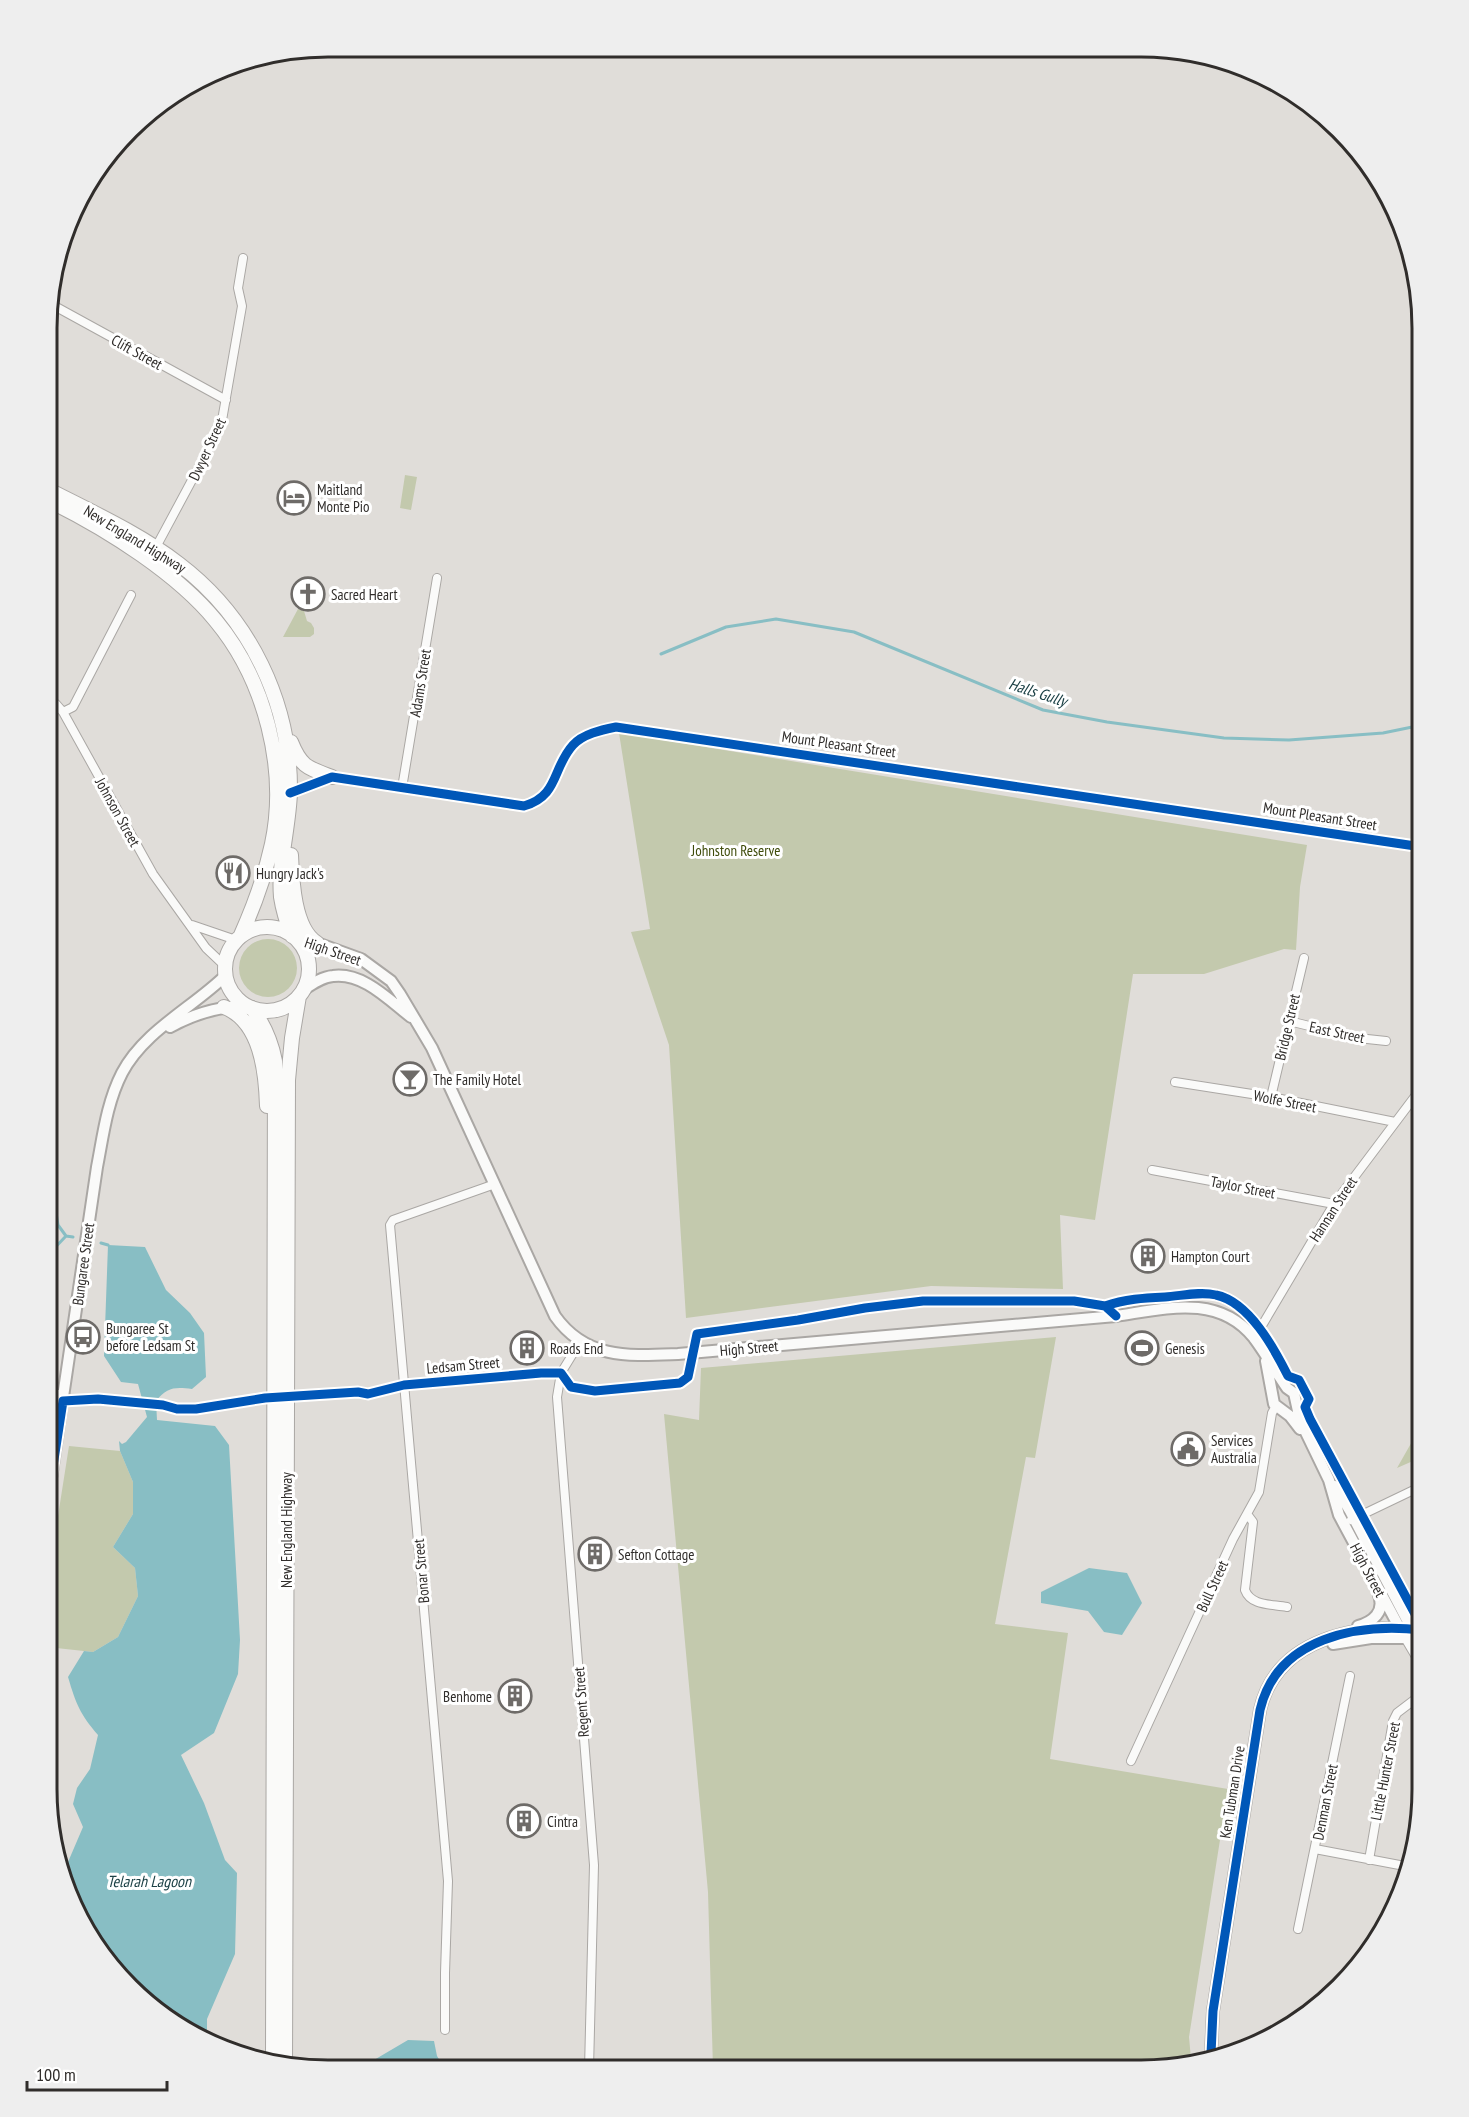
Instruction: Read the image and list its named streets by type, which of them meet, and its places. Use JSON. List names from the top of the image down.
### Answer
{
  "streets": {
    "highway": ["New England Highway"],
    "main road": ["High Street", "Bungaree Street", "Ken Tubman Drive"],
    "street": [
      "Clift Street",
      "Dwyer Street",
      "Adams Street",
      "Mount Pleasant Street",
      "Johnson Street",
      "Bridge Street",
      "East Street",
      "Wolfe Street",
      "Taylor Street",
      "Hannan Street",
      "Ledsam Street",
      "Bonar Street",
      "Bull Street",
      "Regent Street",
      "Little Hunter Street",
      "Denman Street"
    ]
  },
  "crossings": [
    ["Clift Street", "Dwyer Street"],
    ["Dwyer Street", "New England Highway"],
    ["New England Highway", "Mount Pleasant Street"],
    ["New England Highway", "Johnson Street"],
    ["New England Highway", "High Street"],
    ["New England Highway", "Bungaree Street"],
    ["Adams Street", "Mount Pleasant Street"],
    ["Johnson Street", "High Street"],
    ["Johnson Street", "Bungaree Street"],
    ["High Street", "Hannan Street"],
    ["High Street", "Bungaree Street"],
    ["High Street", "Bonar Street"],
    ["High Street", "Bull Street"],
    ["High Street", "Regent Street"],
    ["Bridge Street", "East Street"],
    ["Bridge Street", "Wolfe Street"],
    ["Wolfe Street", "Hannan Street"],
    ["Taylor Street", "Hannan Street"],
    ["Ledsam Street", "Bonar Street"],
    ["Ledsam Street", "Regent Street"]
  ],
  "water": ["Halls Gully", "Telarah Lagoon"],
  "parks": ["Johnston Reserve"],
  "places": {
    "hotel": ["Maitland Monte Pio"],
    "church": ["Sacred Heart"],
    "restaurant": ["Hungry Jack's"],
    "bar": ["The Family Hotel"],
    "building": [
      "Hampton Court",
      "Roads End",
      "Sefton Cottage",
      "Benhome",
      "Cintra"
    ],
    "bus stop": ["Bungaree St before Ledsam St"],
    "sports": ["Genesis"],
    "public building": ["Services Australia"]
  },
  "scale_bar": "100 m"
}
